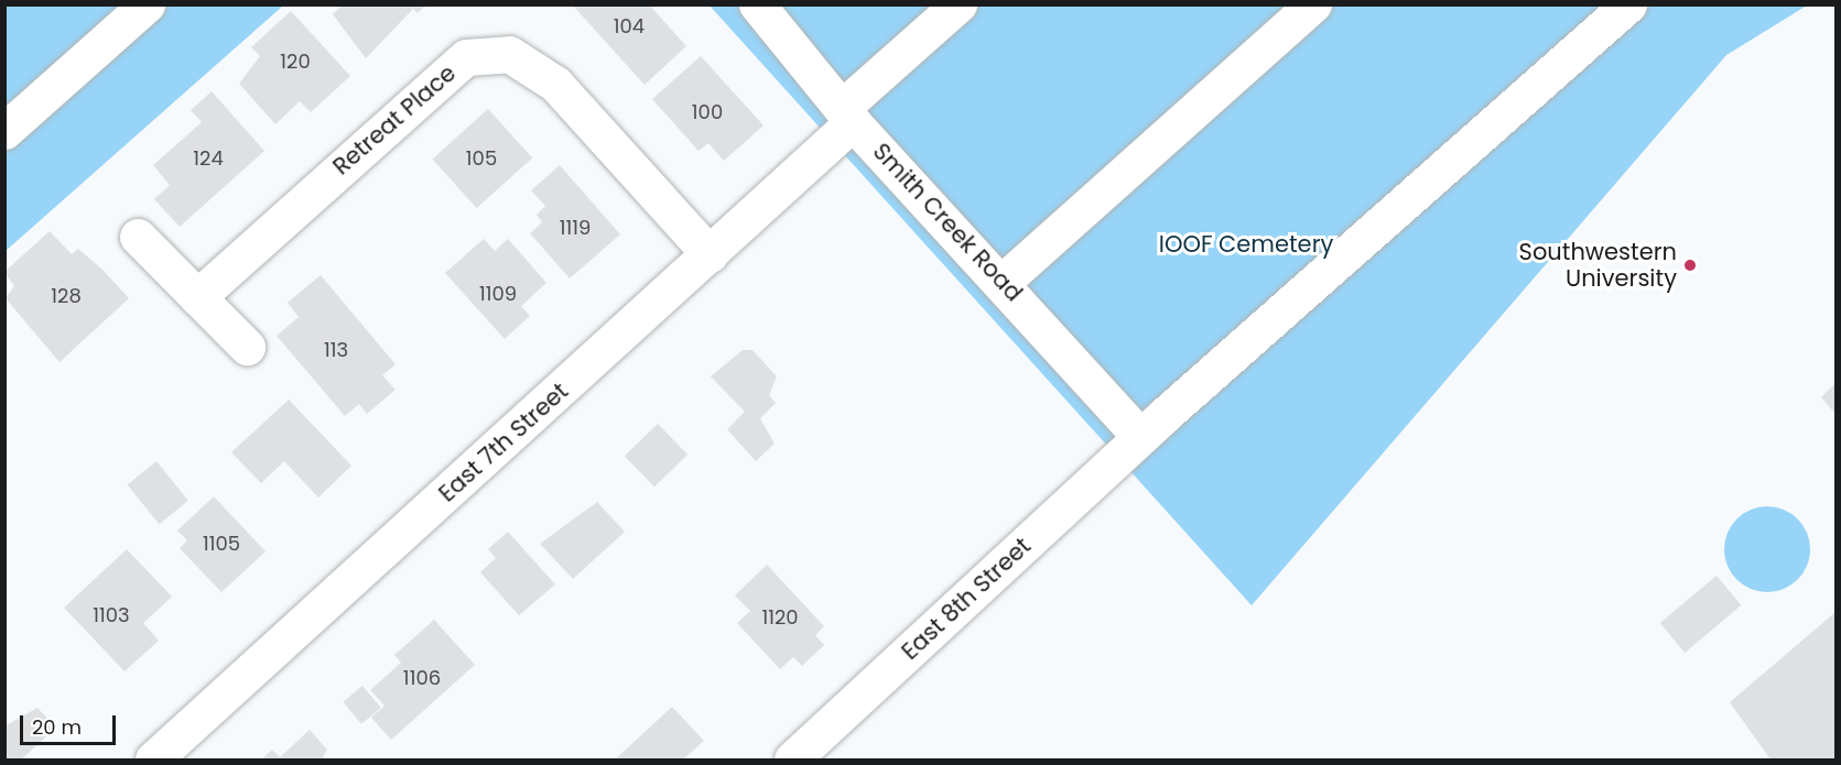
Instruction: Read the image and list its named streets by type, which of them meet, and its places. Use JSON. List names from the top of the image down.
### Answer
{
  "streets": {
    "street": [
      "Retreat Place",
      "Smith Creek Road",
      "East 7th Street",
      "East 8th Street"
    ]
  },
  "crossings": [
    ["Retreat Place", "East 7th Street"],
    ["Smith Creek Road", "East 7th Street"],
    ["Smith Creek Road", "East 8th Street"]
  ],
  "parks": ["IOOF Cemetery"],
  "places": ["Southwestern University"],
  "house_numbers": [
    "104",
    "120",
    "100",
    "124",
    "105",
    "1119",
    "1109",
    "128",
    "113",
    "1105",
    "1103",
    "1120",
    "1106"
  ],
  "scale_bar": "20 m"
}
